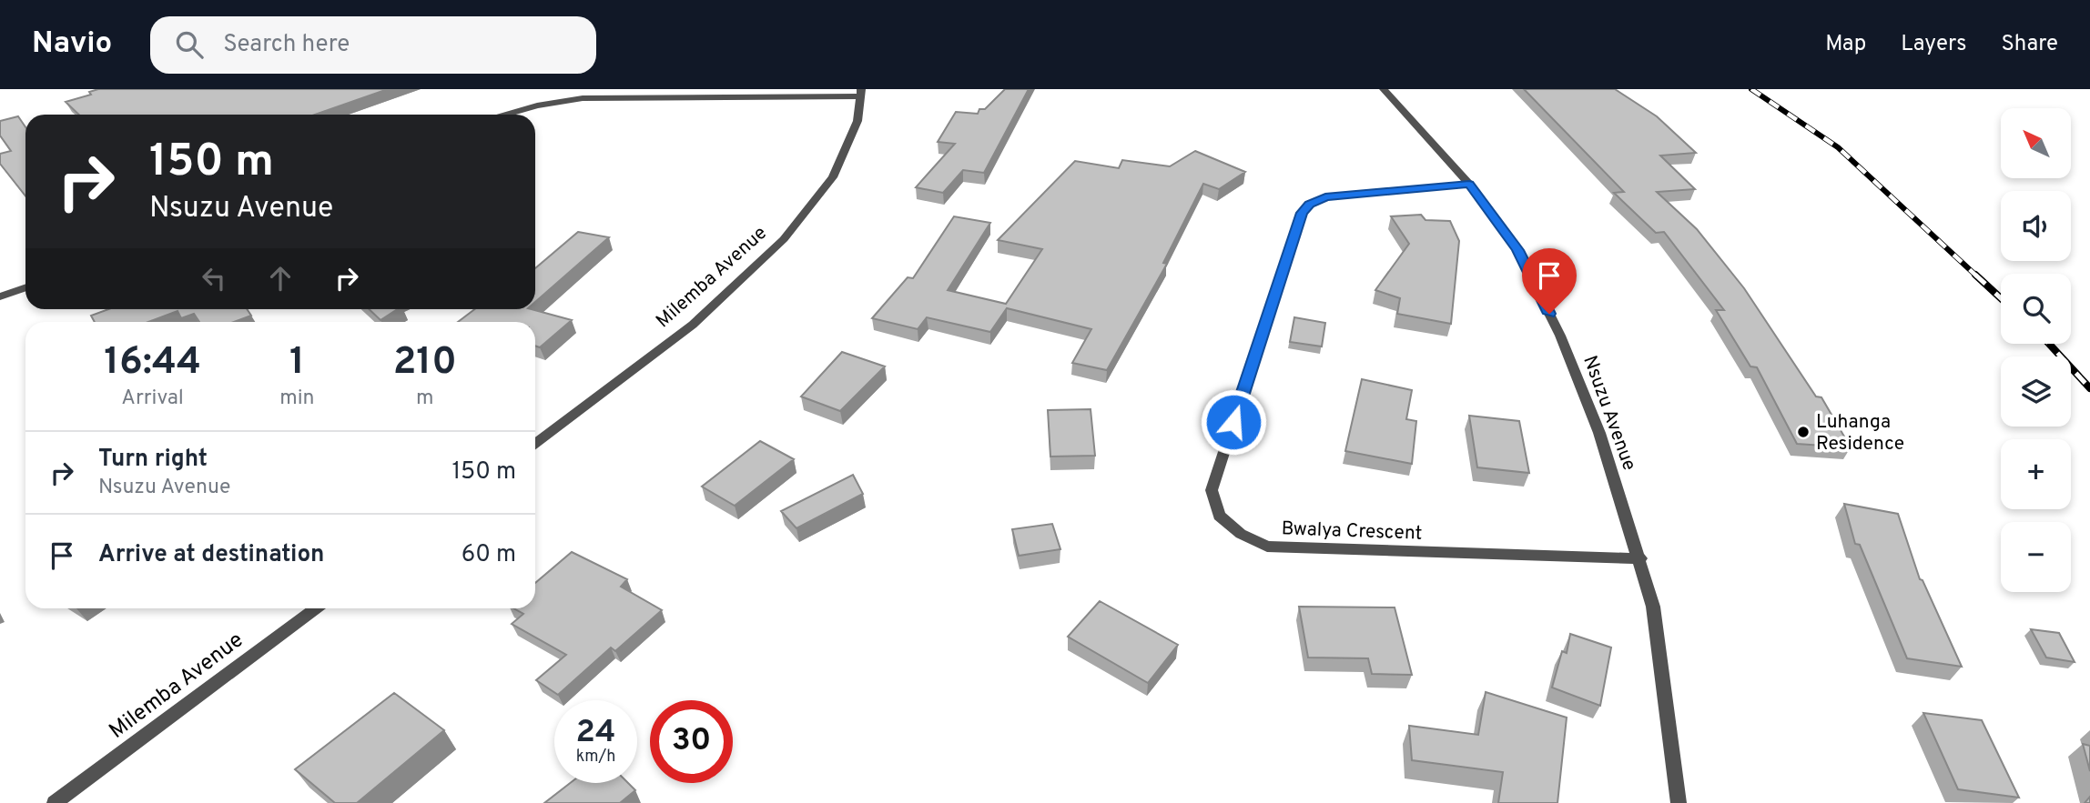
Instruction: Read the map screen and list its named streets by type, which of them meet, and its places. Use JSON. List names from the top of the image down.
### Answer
{
  "streets": {
    "street": ["Milemba Avenue", "Nsuzu Avenue", "Bwalya Crescent"]
  },
  "crossings": [
    ["Nsuzu Avenue", "Bwalya Crescent"]
  ],
  "places": ["Luhanga Residence"],
  "north": "top left",
  "page": {
    "header": "Navio",
    "search": "Search here",
    "nav": ["Map", "Layers", "Share"],
    "map_buttons": ["+", "−"],
    "turn": ["150 m", "Nsuzu Avenue"],
    "eta": [
      "16:44",
      "Arrival",
      "1",
      "min",
      "210",
      "m"
    ],
    "list": [
      {
        "name": "Turn right",
        "note": "Nsuzu Avenue",
        "value": "150 m"
      },
      {
        "name": "Arrive at destination",
        "value": "60 m"
      }
    ],
    "speed": "24 km/h",
    "limit": "30"
  }
}
